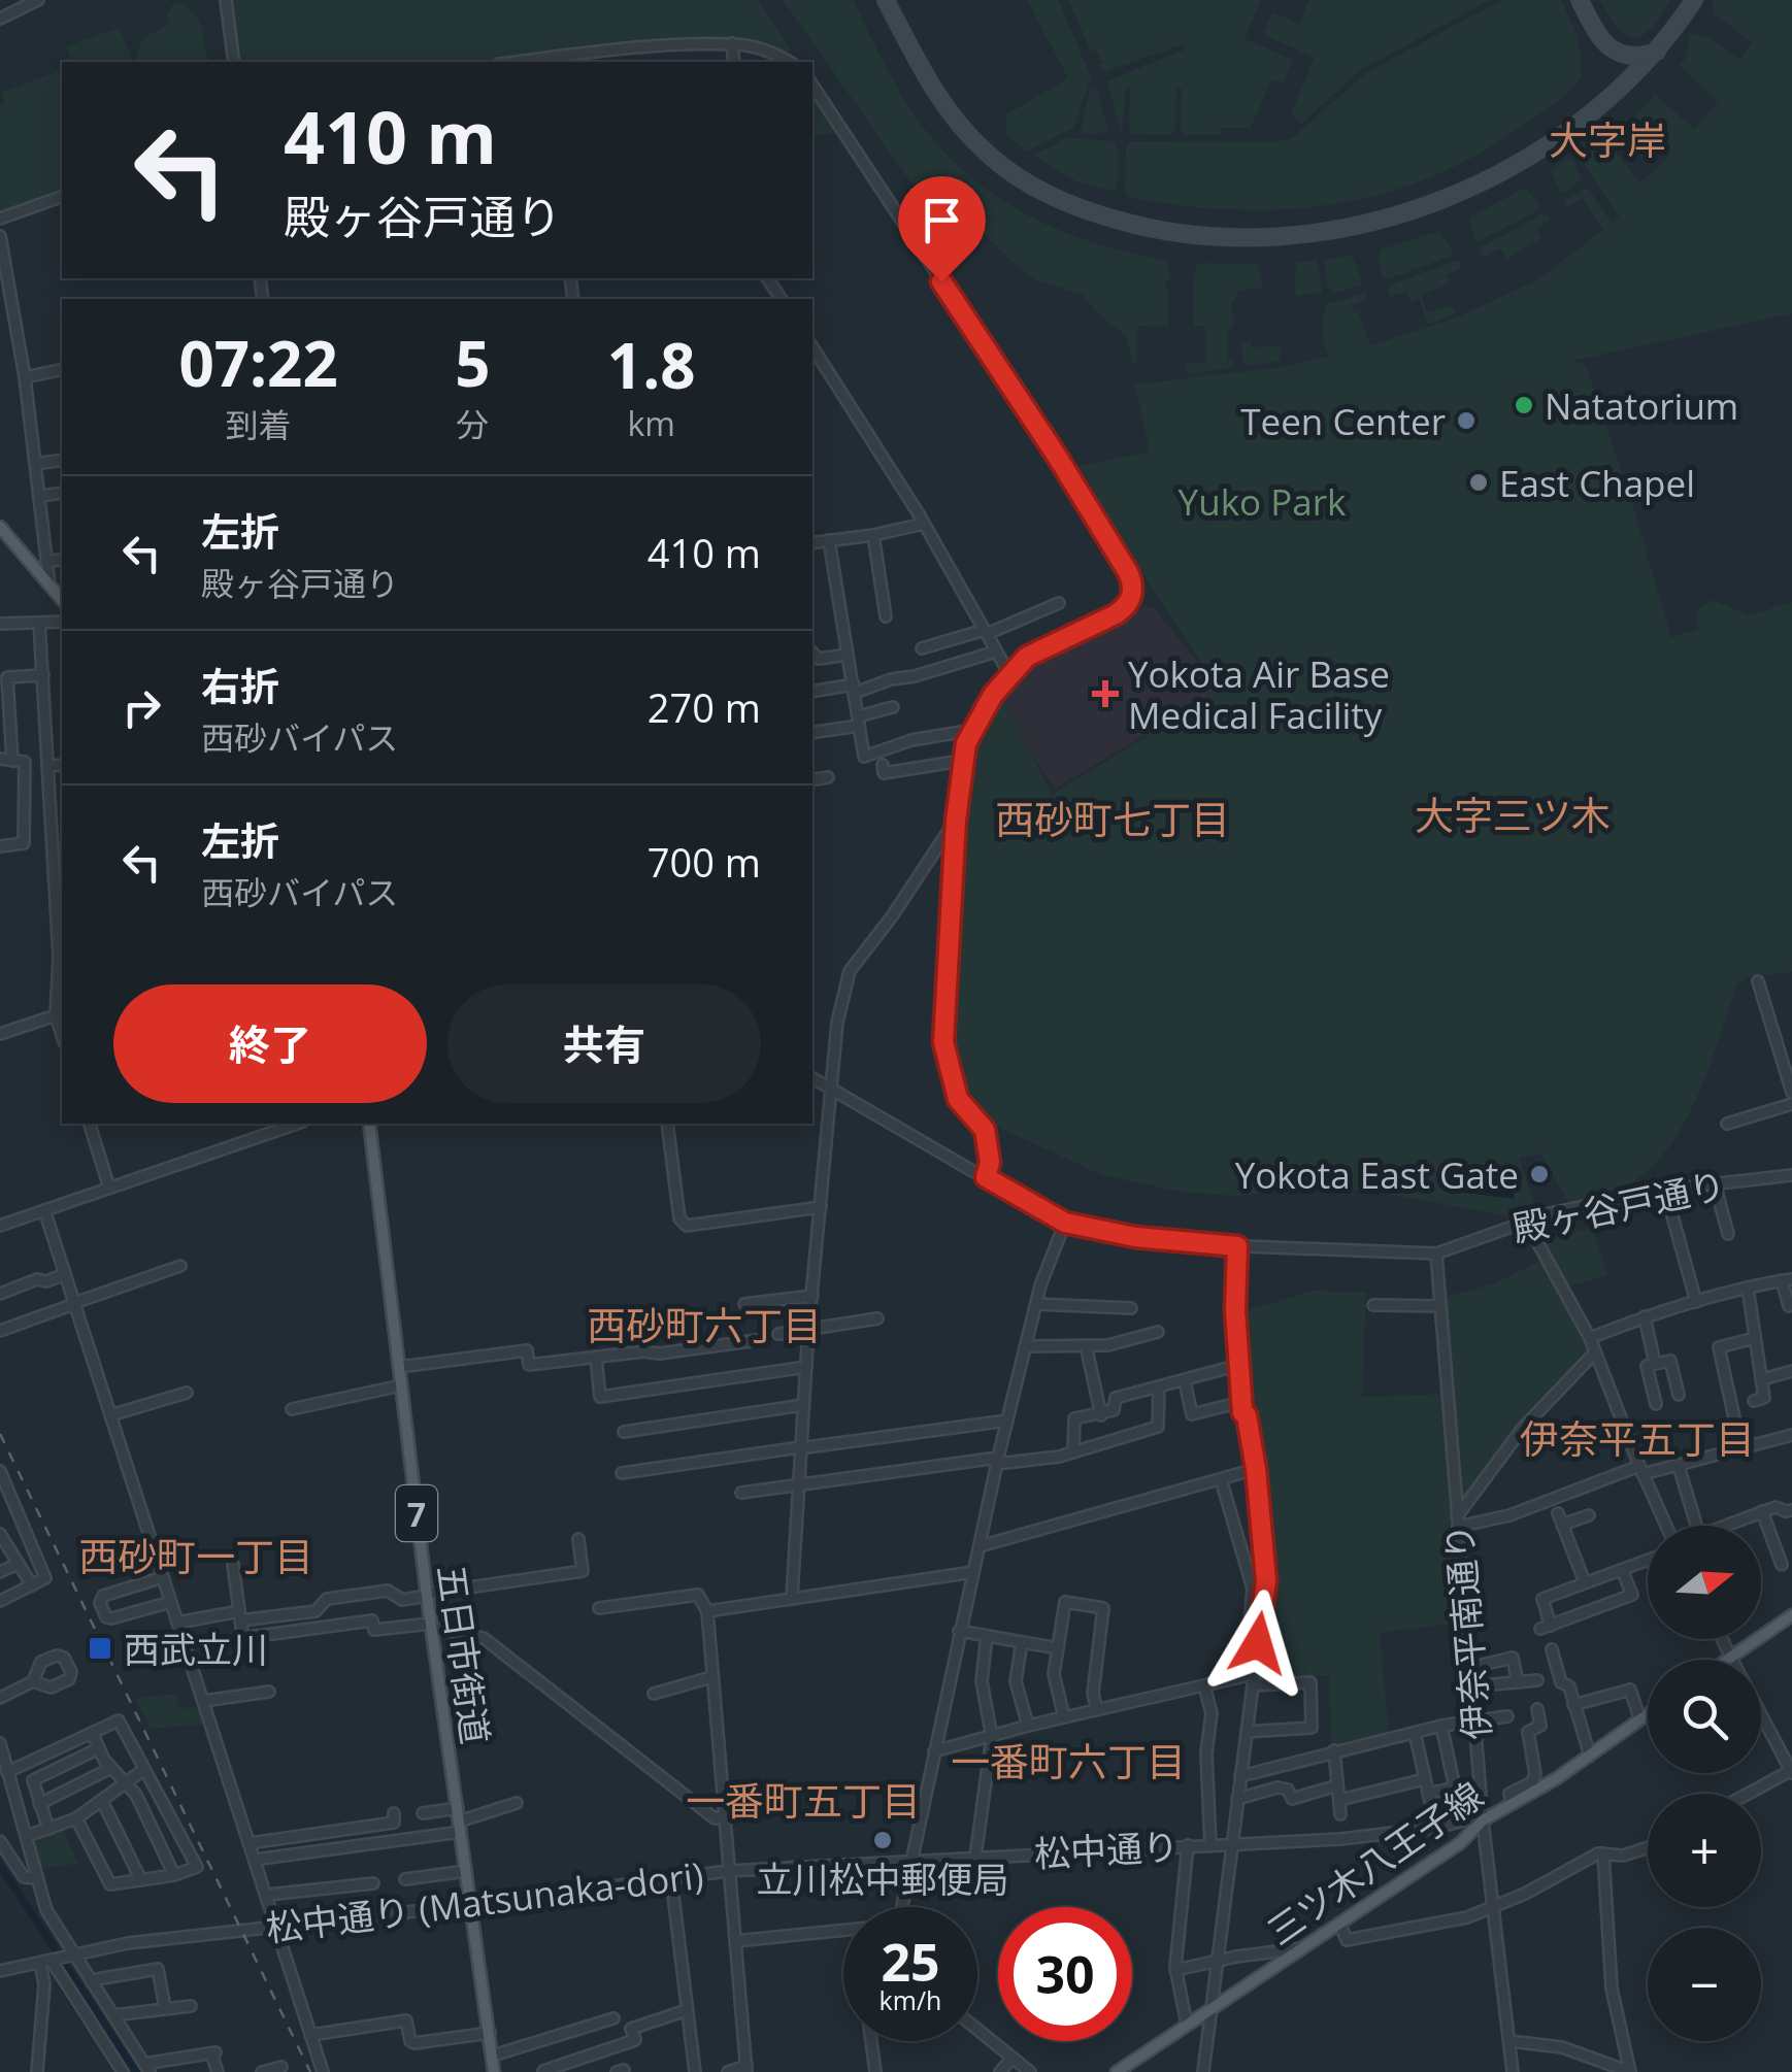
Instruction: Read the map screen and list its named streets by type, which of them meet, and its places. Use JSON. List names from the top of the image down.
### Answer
{
  "streets": {
    "main road": ["7", "五日市街道", "三ツ木八王子線"],
    "street": [
      "殿ヶ谷戸通り",
      "伊奈平南通り",
      "松中通り",
      "松中通り (Matsunaka-dori)"
    ]
  },
  "crossings": [
    ["殿ヶ谷戸通り", "伊奈平南通り"],
    ["伊奈平南通り", "松中通り"],
    ["伊奈平南通り", "三ツ木八王子線"],
    ["五日市街道", "松中通り (Matsunaka-dori)"],
    ["松中通り", "三ツ木八王子線"],
    ["松中通り", "松中通り (Matsunaka-dori)"]
  ],
  "districts": [
    "大字岸",
    "大字三ツ木",
    "西砂町七丁目",
    "西砂町六丁目",
    "伊奈平五丁目",
    "西砂町一丁目",
    "一番町六丁目",
    "一番町五丁目"
  ],
  "parks": ["Yuko Park"],
  "places": {
    "other": [
      "Natatorium",
      "Teen Center",
      "East Chapel",
      "Yokota East Gate",
      "立川松中郵便局"
    ],
    "health": ["Yokota Air Base Medical Facility"],
    "transit": ["西武立川"]
  },
  "north": "right",
  "page": {
    "turn": ["410 m", "殿ヶ谷戸通り"],
    "eta": [
      "07:22",
      "到着",
      "5",
      "分",
      "1.8",
      "km"
    ],
    "list": [
      {
        "name": "左折",
        "note": "殿ヶ谷戸通り",
        "value": "410 m"
      },
      {
        "name": "右折",
        "note": "西砂バイパス",
        "value": "270 m"
      },
      {
        "name": "左折",
        "note": "西砂バイパス",
        "value": "700 m"
      }
    ],
    "buttons": ["終了", "共有"],
    "map_buttons": ["+", "−"],
    "speed": "25 km/h",
    "limit": "30"
  }
}
